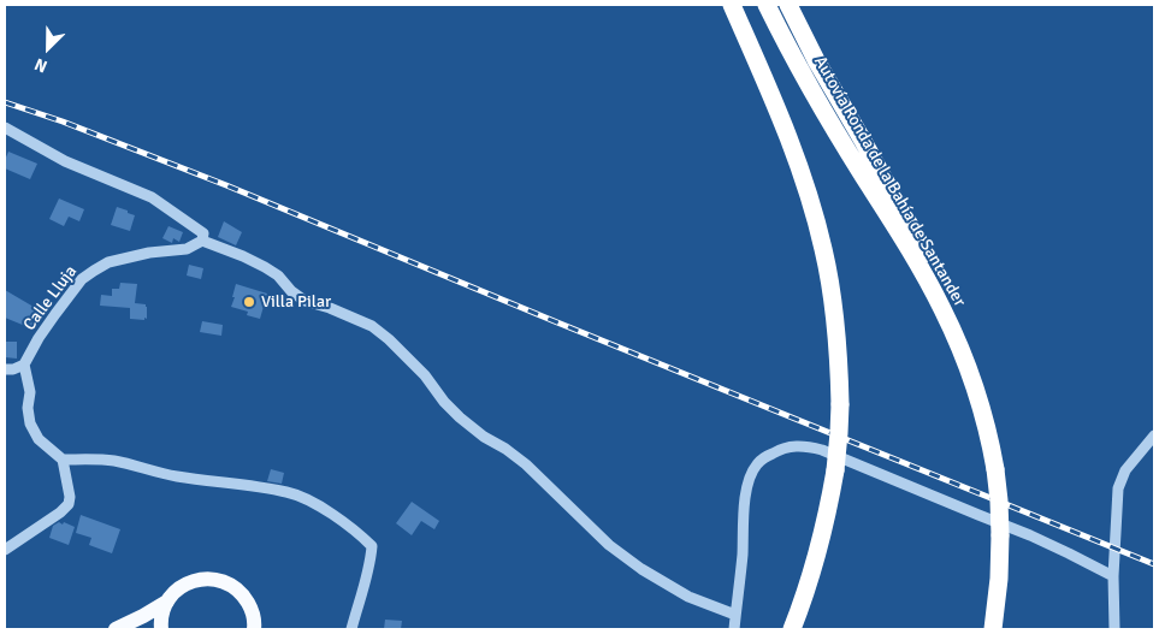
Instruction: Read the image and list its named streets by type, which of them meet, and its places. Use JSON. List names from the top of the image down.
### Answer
{
  "streets": {
    "highway": ["Autovía Ronda de la Bahía de Santander"],
    "street": ["Calle Lluja"]
  },
  "places": ["Villa Pilar"],
  "north": "bottom left"
}
